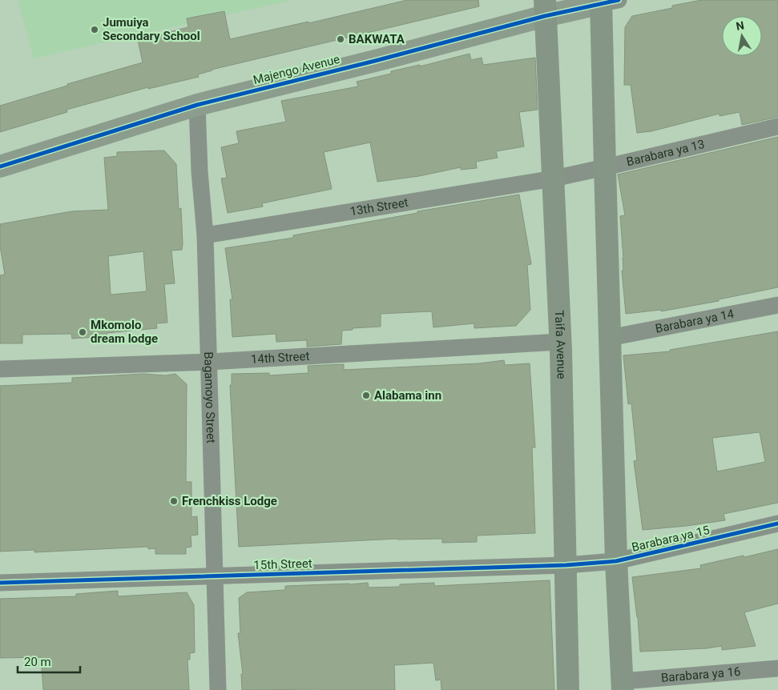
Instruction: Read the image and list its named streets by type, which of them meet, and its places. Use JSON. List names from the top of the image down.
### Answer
{
  "streets": {
    "main road": ["Taifa Avenue"],
    "street": [
      "Majengo Avenue",
      "Barabara ya 13",
      "13th Street",
      "Barabara ya 14",
      "14th Street",
      "Bagamoyo Street",
      "Barabara ya 15",
      "15th Street",
      "Barabara ya 16"
    ]
  },
  "crossings": [
    ["Majengo Avenue", "Taifa Avenue"],
    ["Majengo Avenue", "Bagamoyo Street"],
    ["Barabara ya 13", "13th Street"],
    ["Barabara ya 13", "Taifa Avenue"],
    ["13th Street", "Taifa Avenue"],
    ["13th Street", "Bagamoyo Street"],
    ["Taifa Avenue", "14th Street"],
    ["Taifa Avenue", "Barabara ya 15"],
    ["Taifa Avenue", "15th Street"],
    ["14th Street", "Bagamoyo Street"],
    ["Bagamoyo Street", "15th Street"],
    ["Barabara ya 15", "15th Street"]
  ],
  "places": [
    "Jumuiya Secondary School",
    "BAKWATA",
    "Mkomolo dream lodge",
    "Alabama inn",
    "Frenchkiss Lodge"
  ],
  "scale_bar": "20 m",
  "north": "top"
}
